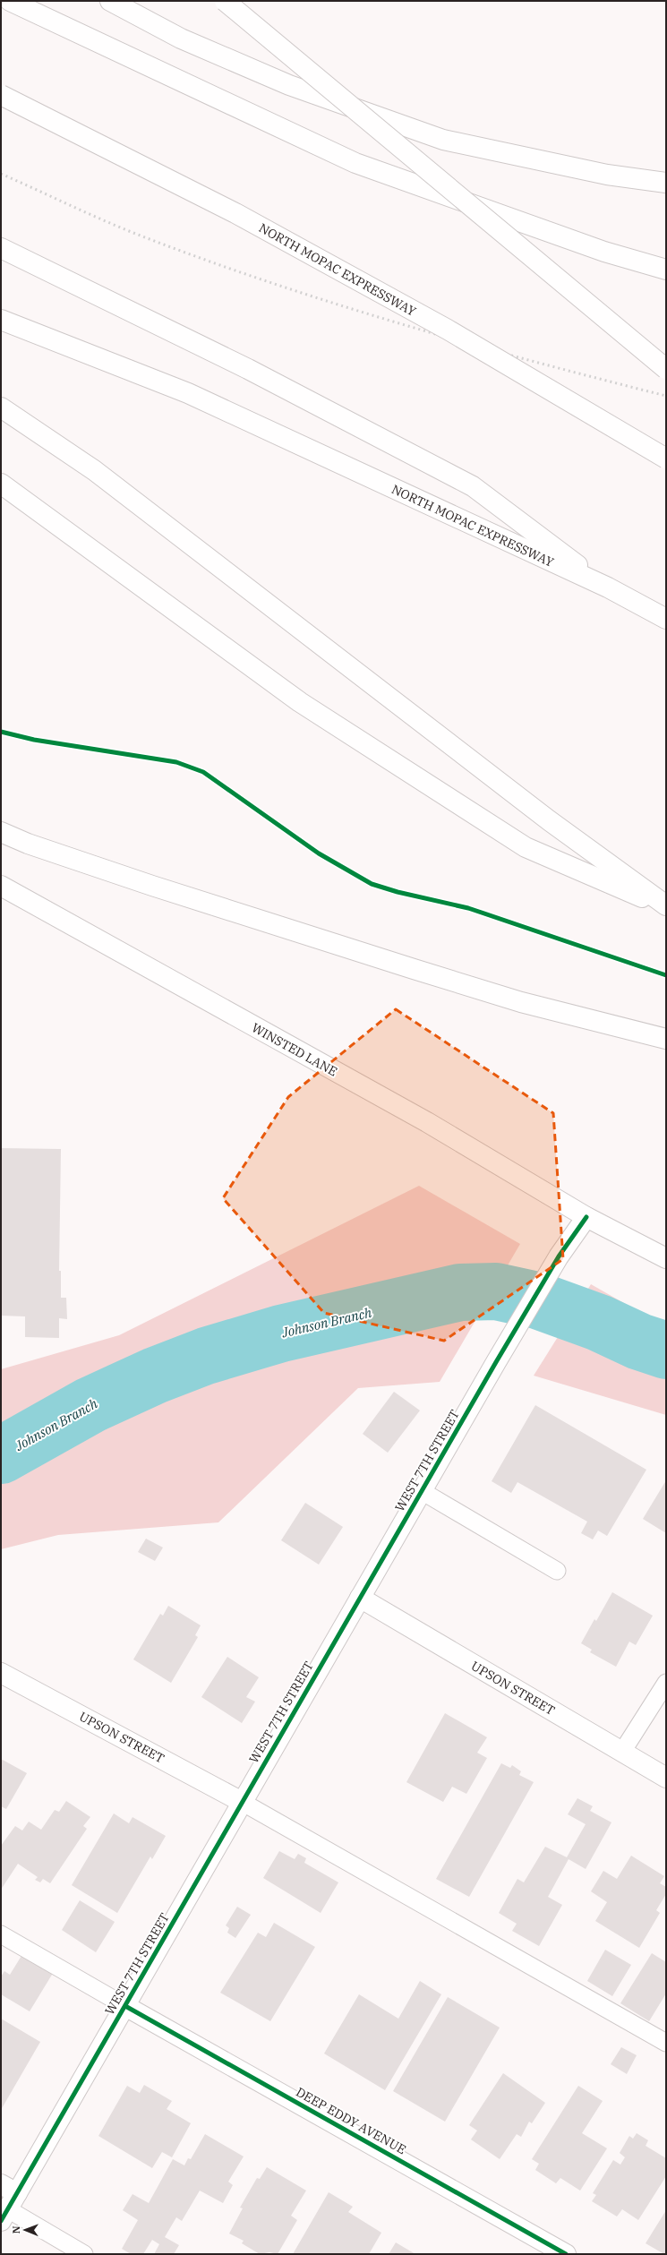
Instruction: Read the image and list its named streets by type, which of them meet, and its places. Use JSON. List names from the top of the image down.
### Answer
{
  "streets": {
    "main road": [
      "NORTH MOPAC EXPRESSWAY",
      "WINSTED LANE",
      "WEST 7TH STREET",
      "UPSON STREET",
      "DEEP EDDY AVENUE"
    ]
  },
  "crossings": [
    ["WINSTED LANE", "WEST 7TH STREET"],
    ["WEST 7TH STREET", "UPSON STREET"],
    ["WEST 7TH STREET", "DEEP EDDY AVENUE"]
  ],
  "water": ["Johnson Branch"],
  "north": "left"
}
